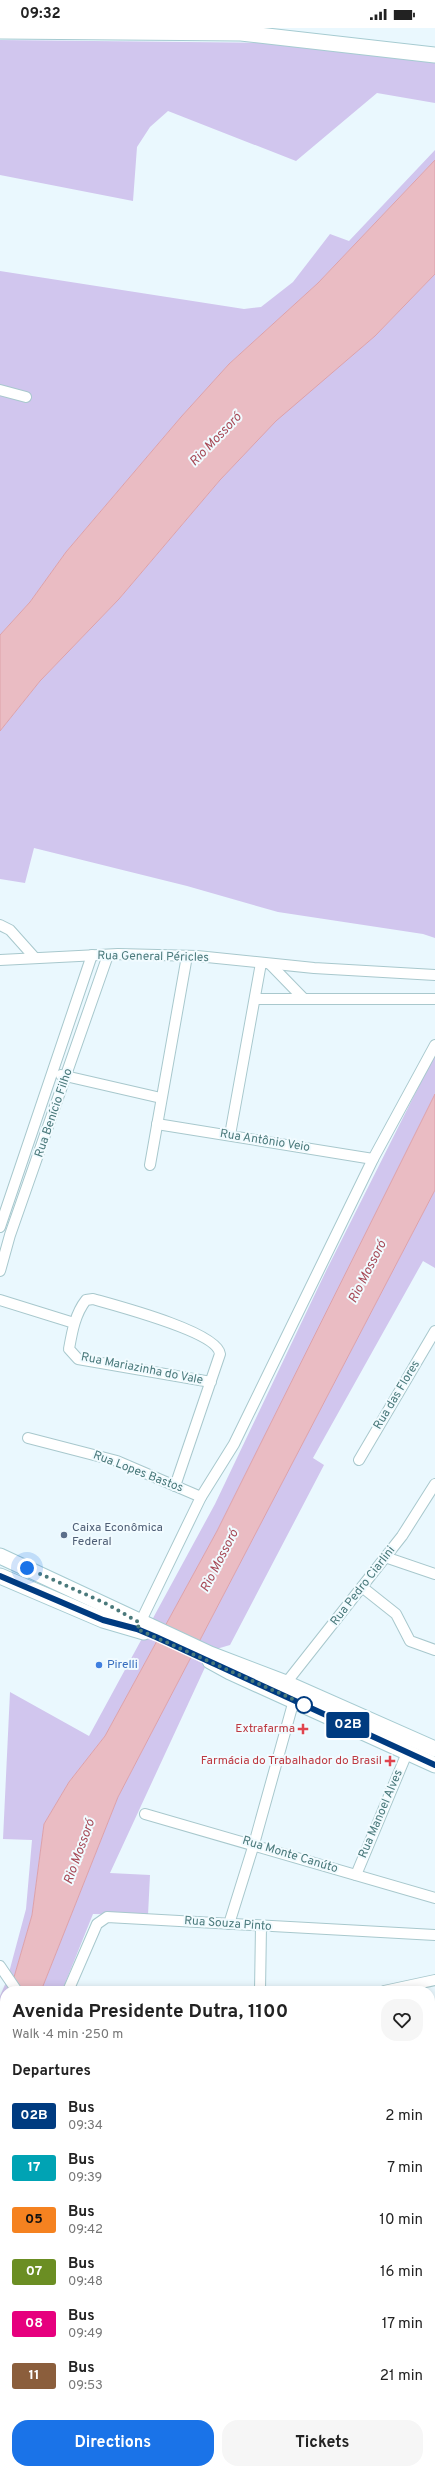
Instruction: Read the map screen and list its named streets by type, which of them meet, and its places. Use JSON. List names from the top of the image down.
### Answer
{
  "streets": {
    "street": [
      "Rua General Péricles",
      "Rua Benício Filho",
      "Rua Antônio Veio",
      "Rua Mariazinha do Vale",
      "Rua das Flores",
      "Rua Lopes Bastos",
      "Rua Pedro Ciarlini",
      "Rua Manoel Alves",
      "Rua Monte Canúto",
      "Rua Souza Pinto"
    ]
  },
  "crossings": [
    ["Rua General Péricles", "Rua Benício Filho"],
    ["Rua Manoel Alves", "Rua Monte Canúto"]
  ],
  "water": ["Rio Mossoró"],
  "places": {
    "other": ["Caixa Econômica Federal", "Pirelli"],
    "health": ["Extrafarma", "Farmácia do Trabalhador do Brasil"]
  },
  "lines": ["bus line 02B"],
  "page": {
    "status": "09:32",
    "on_map": "02B",
    "heading": [
      ["Avenida Presidente Dutra, 1100", "Walk · 4 min · 250 m"],
      "Departures"
    ],
    "list": [
      {
        "mark": "02B",
        "name": "Bus",
        "note": "09:34",
        "value": "2 min"
      },
      {
        "mark": "17",
        "name": "Bus",
        "note": "09:39",
        "value": "7 min"
      },
      {
        "mark": "05",
        "name": "Bus",
        "note": "09:42",
        "value": "10 min"
      },
      {
        "mark": "07",
        "name": "Bus",
        "note": "09:48",
        "value": "16 min"
      },
      {
        "mark": "08",
        "name": "Bus",
        "note": "09:49",
        "value": "17 min"
      },
      {
        "mark": "11",
        "name": "Bus",
        "note": "09:53",
        "value": "21 min"
      }
    ],
    "buttons": ["Directions", "Tickets"]
  }
}
